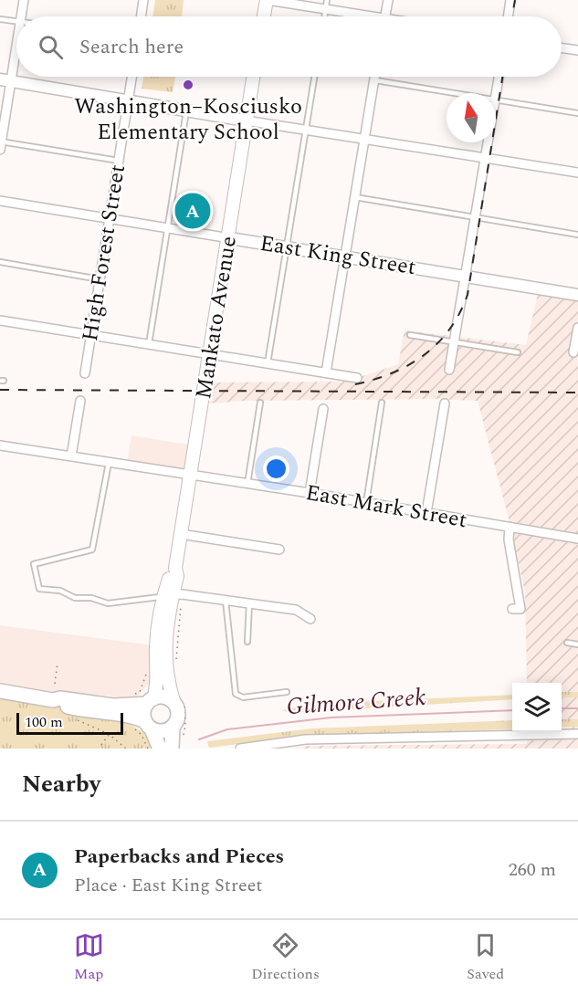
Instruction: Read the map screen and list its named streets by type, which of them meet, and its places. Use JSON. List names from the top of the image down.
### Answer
{
  "streets": {
    "main road": ["Mankato Avenue"],
    "street": ["High Forest Street", "East King Street", "East Mark Street"]
  },
  "crossings": [
    ["High Forest Street", "East King Street"],
    ["East King Street", "Mankato Avenue"],
    ["Mankato Avenue", "East Mark Street"]
  ],
  "water": ["Gilmore Creek"],
  "places": ["Washington–Kosciusko Elementary School"],
  "scale_bar": "100 m",
  "north": "top",
  "page": {
    "search": "Search here",
    "pins": "A",
    "scale": "100 m",
    "heading": "Nearby",
    "list": [
      {
        "mark": "A",
        "name": "Paperbacks and Pieces",
        "note": "Place · East King Street",
        "value": "260 m"
      }
    ],
    "nav": ["Map", "Directions", "Saved"]
  }
}
